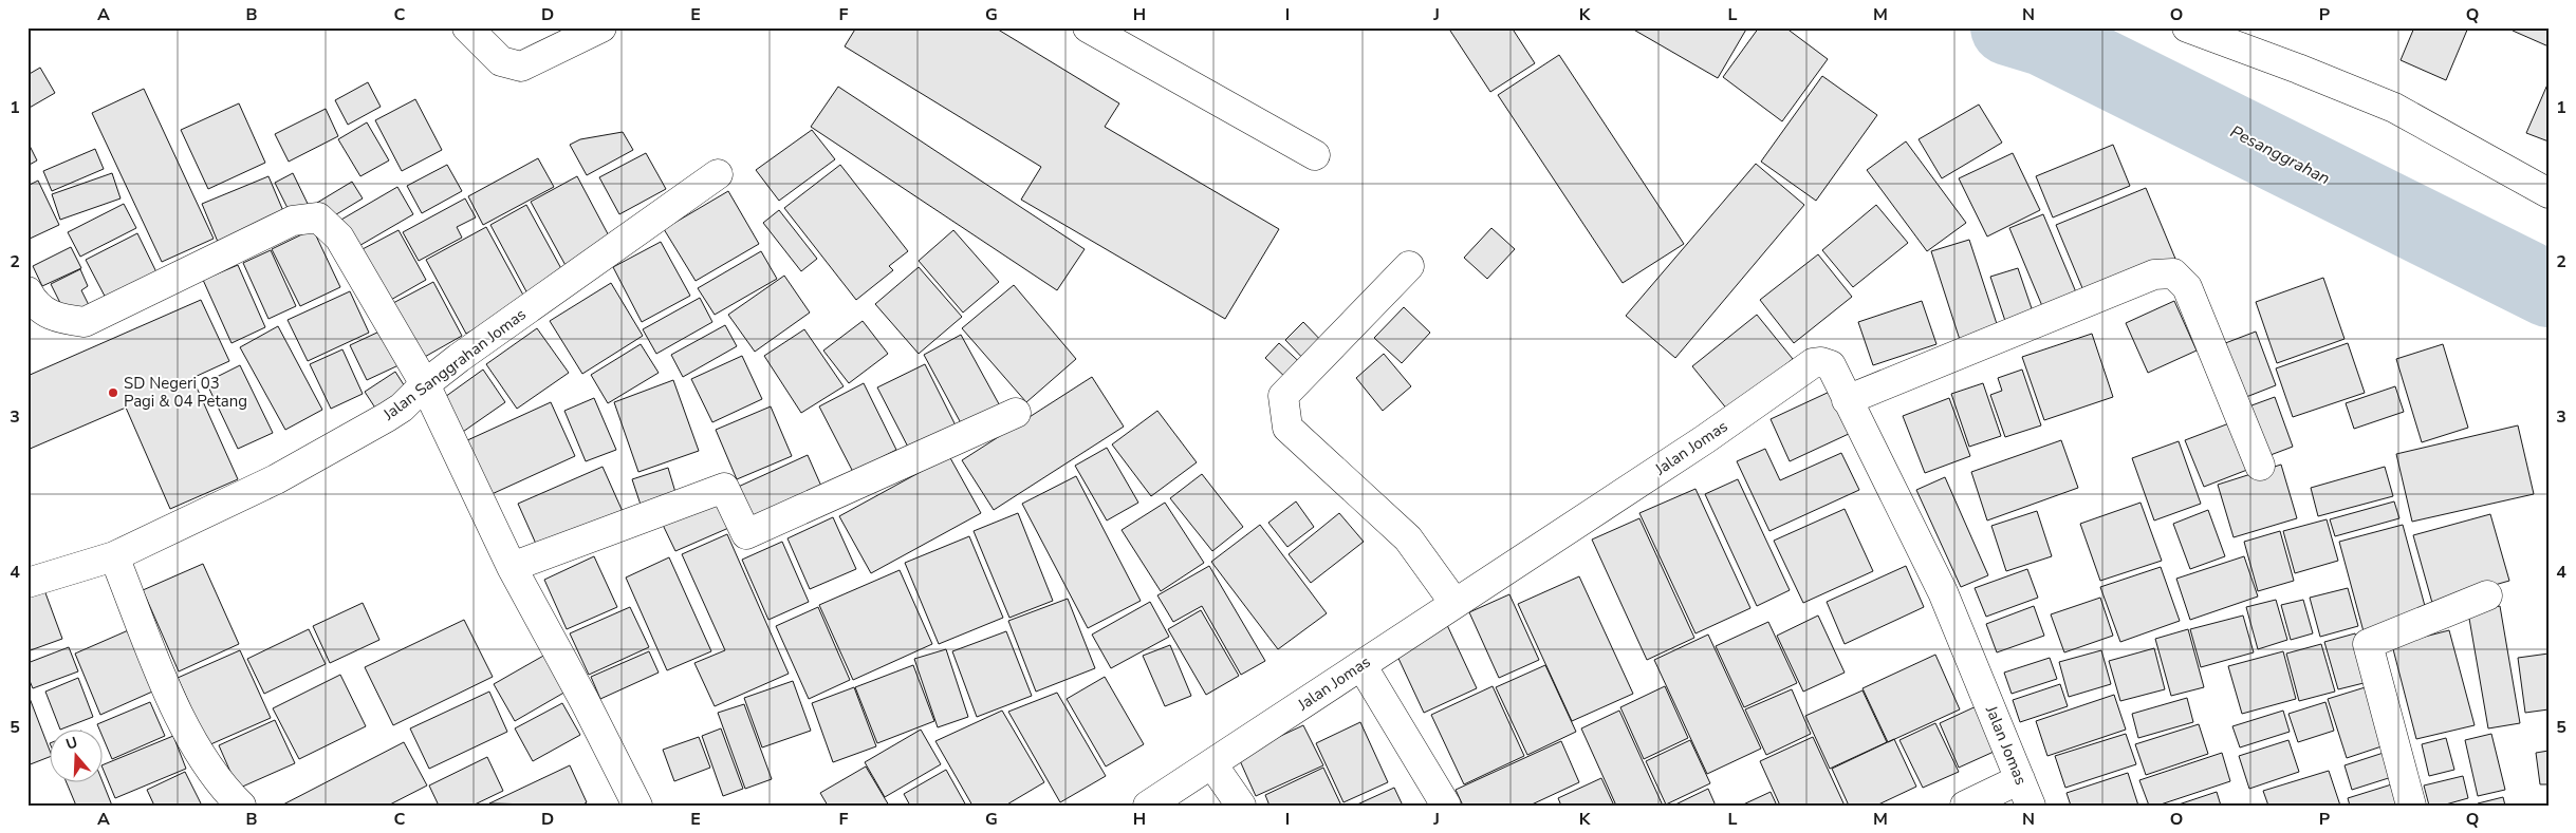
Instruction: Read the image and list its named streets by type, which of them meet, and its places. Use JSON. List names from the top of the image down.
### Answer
{
  "streets": {
    "street": ["Jalan Sanggrahan Jomas", "Jalan Jomas"]
  },
  "water": ["Pesanggrahan"],
  "places": ["SD Negeri 03 Pagi & 04 Petang"],
  "north": "top",
  "grid": {
    "columns": [
      "A",
      "B",
      "C",
      "D",
      "E",
      "F",
      "G",
      "H",
      "I",
      "J",
      "K",
      "L",
      "M",
      "N",
      "O",
      "P",
      "Q"
    ],
    "rows": [
      "1",
      "2",
      "3",
      "4",
      "5"
    ]
  }
}
